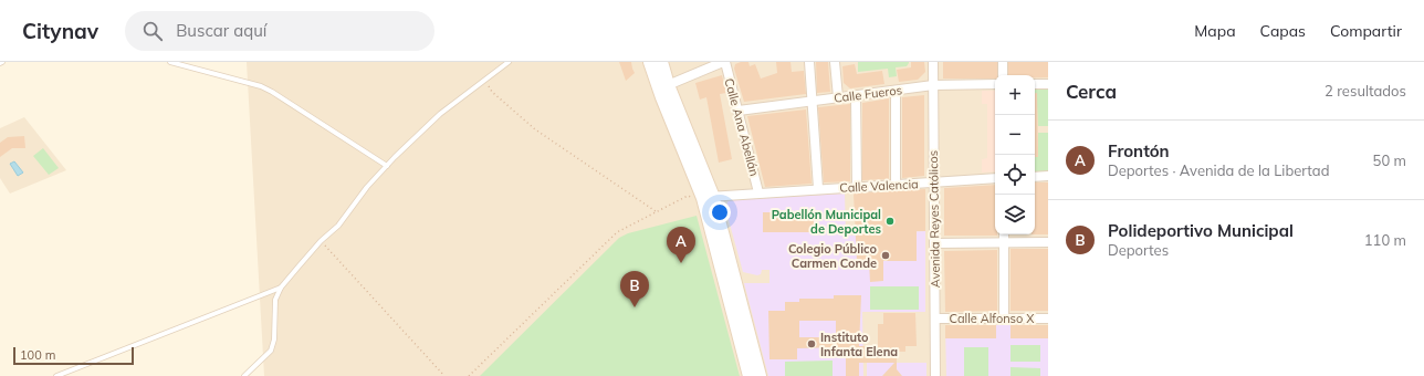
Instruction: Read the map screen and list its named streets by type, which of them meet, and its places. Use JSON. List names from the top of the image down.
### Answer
{
  "streets": {
    "street": [
      "Calle Fueros",
      "Calle Ana Abellán",
      "Calle Valencia",
      "Avenida Reyes Católicos",
      "Calle Alfonso X"
    ]
  },
  "crossings": [
    ["Calle Fueros", "Calle Ana Abellán"],
    ["Calle Fueros", "Avenida Reyes Católicos"],
    ["Calle Ana Abellán", "Calle Valencia"],
    ["Calle Valencia", "Avenida Reyes Católicos"],
    ["Avenida Reyes Católicos", "Calle Alfonso X"]
  ],
  "places": ["Pabellón Municipal de Deportes", "Colegio Público Carmen Conde", "Instituto Infanta Elena"],
  "scale_bar": "100 m",
  "page": {
    "header": "Citynav",
    "search": "Buscar aquí",
    "nav": ["Mapa", "Capas", "Compartir"],
    "heading": ["Cerca", "2 resultados"],
    "map_buttons": ["+", "−"],
    "list": [
      {
        "mark": "A",
        "name": "Frontón",
        "note": "Deportes · Avenida de la Libertad",
        "value": "50 m"
      },
      {
        "mark": "B",
        "name": "Polideportivo Municipal",
        "note": "Deportes",
        "value": "110 m"
      }
    ],
    "pins": ["A", "B"],
    "scale": "100 m"
  }
}
